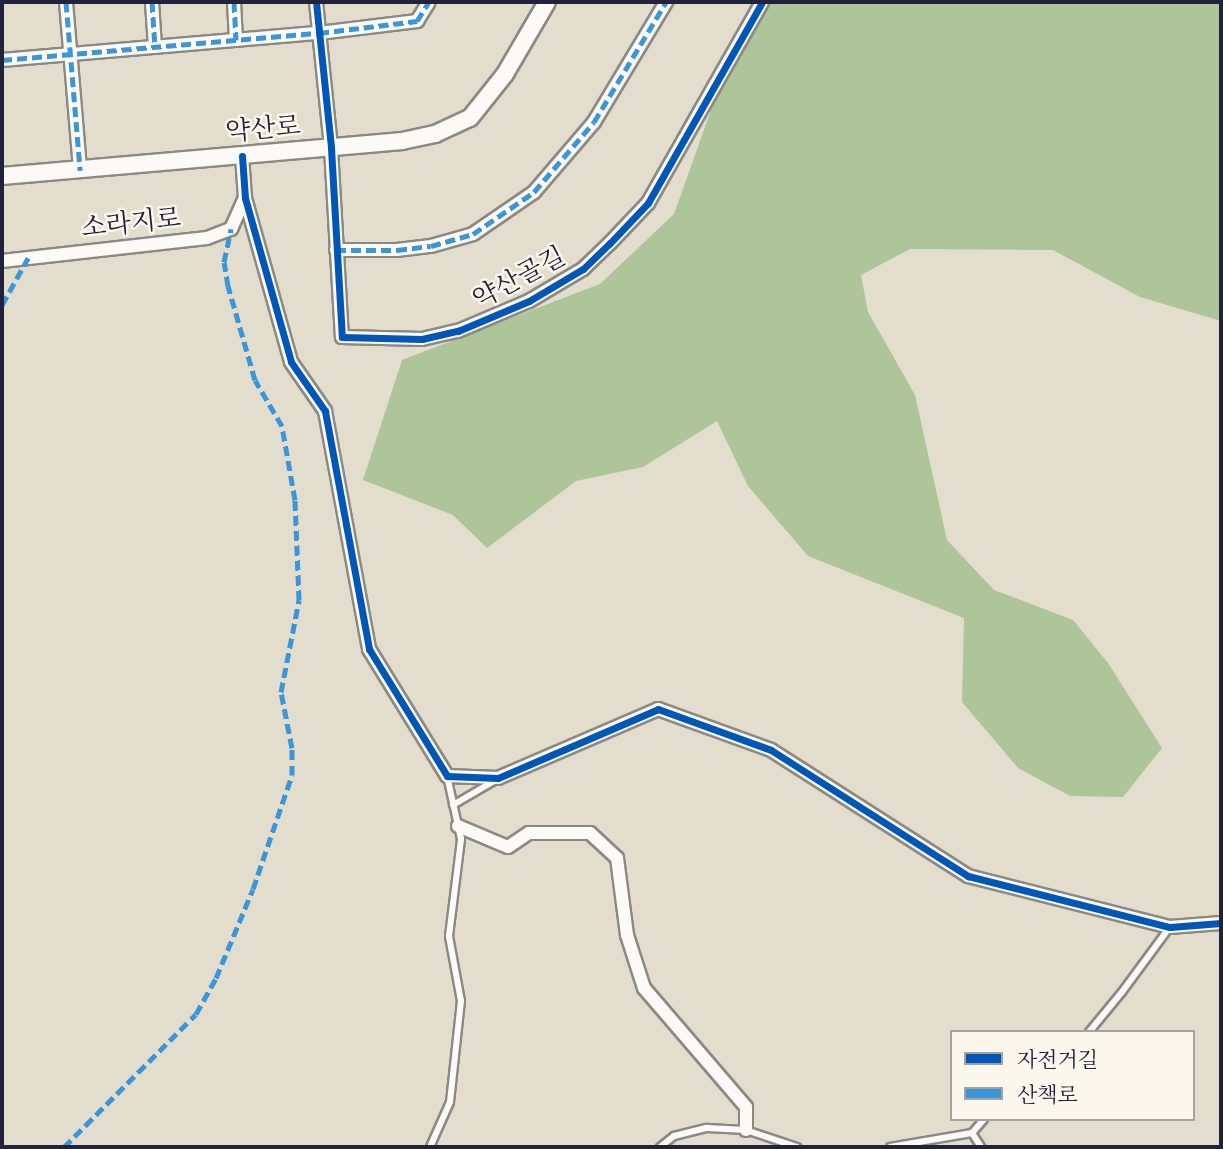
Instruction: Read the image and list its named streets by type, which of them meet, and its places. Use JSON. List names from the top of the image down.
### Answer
{
  "streets": {
    "street": ["약산로", "소라지로", "약산골길"]
  },
  "crossings": [
    ["약산로", "약산골길"]
  ],
  "legend": ["자전거길", "산책로"]
}
